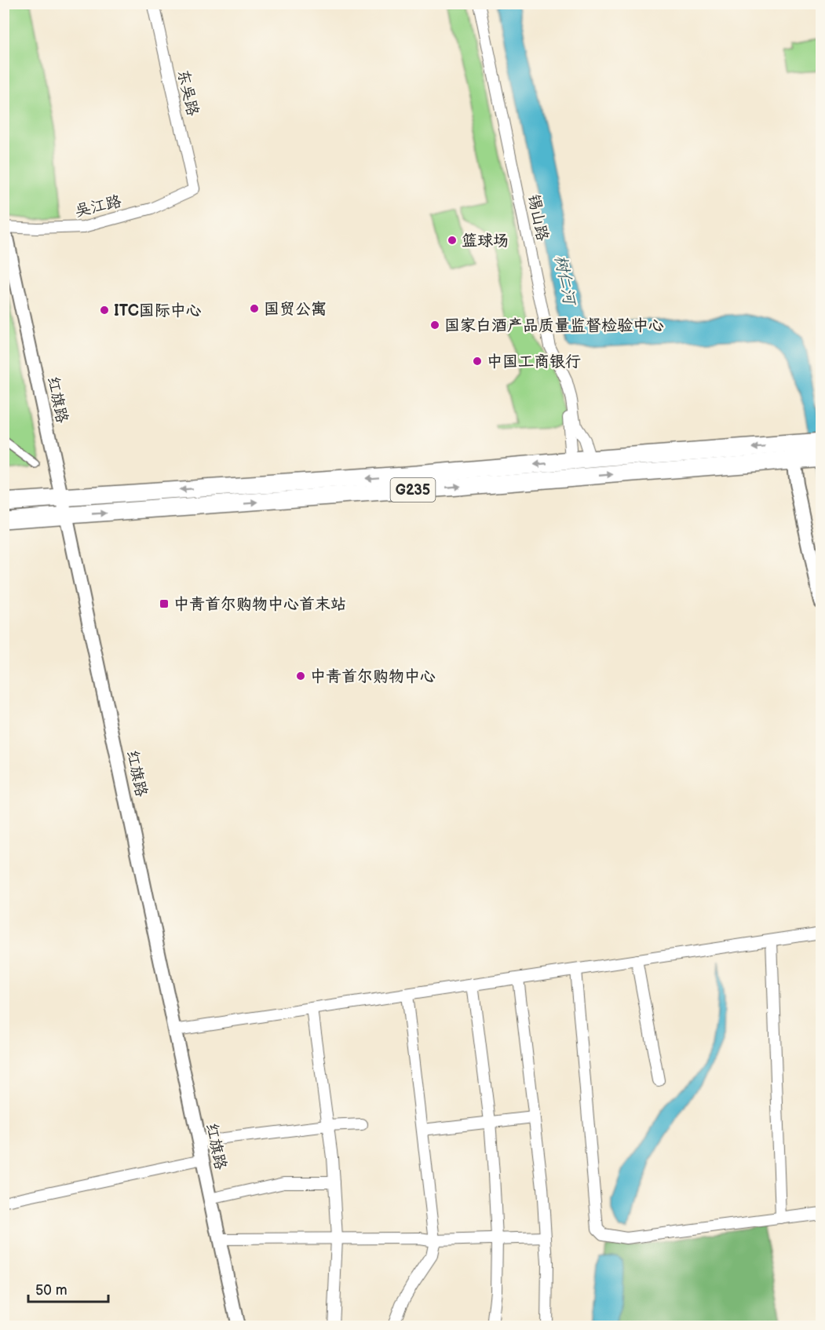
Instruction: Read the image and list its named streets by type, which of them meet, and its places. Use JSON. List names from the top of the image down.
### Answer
{
  "streets": {
    "highway": ["G235"],
    "street": [
      "东吴路",
      "吴江路",
      "锡山路",
      "红旗路"
    ]
  },
  "crossings": [
    ["东吴路", "吴江路"],
    ["吴江路", "红旗路"],
    ["锡山路", "G235"],
    ["红旗路", "G235"]
  ],
  "water": ["树仁河"],
  "places": {
    "other": [
      "篮球场",
      "国贸公寓",
      "ITC国际中心",
      "国家白酒产品质量监督检验中心",
      "中国工商银行",
      "中青首尔购物中心"
    ],
    "transit": ["中青首尔购物中心首末站"]
  },
  "scale_bar": "50 m"
}
